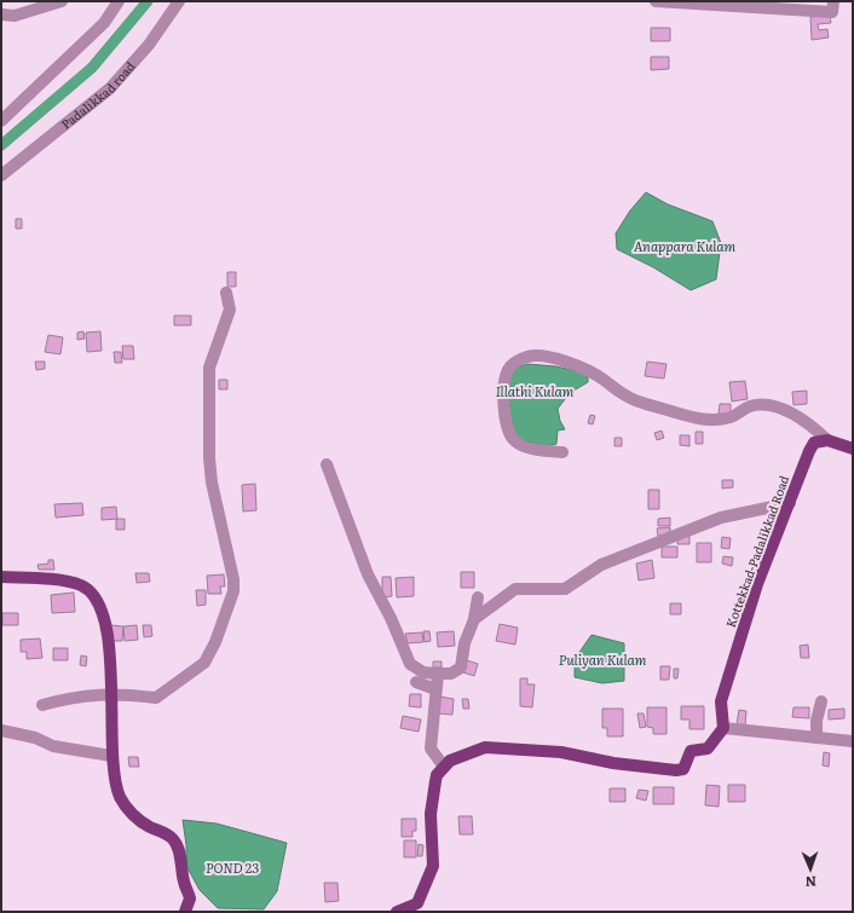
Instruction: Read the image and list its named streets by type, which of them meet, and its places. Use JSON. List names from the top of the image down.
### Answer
{
  "streets": {
    "main road": ["Kottekkad-Padalikkad Road"],
    "street": ["Padalikkad road"]
  },
  "water": [
    "Anappara Kulam",
    "Illathi Kulam",
    "Puliyan Kulam",
    "POND 23"
  ],
  "north": "bottom"
}
